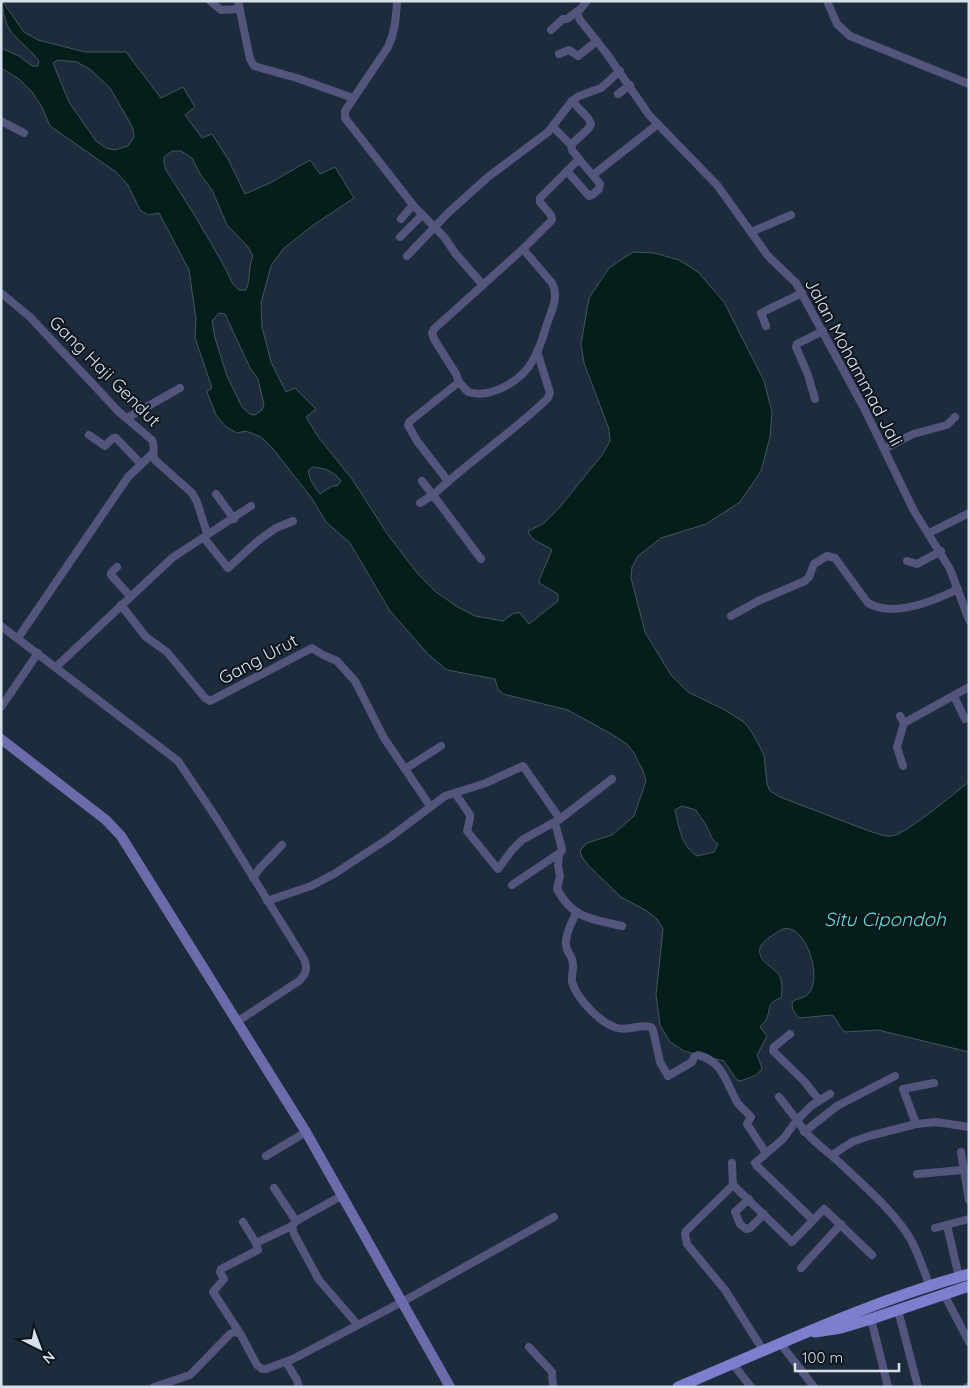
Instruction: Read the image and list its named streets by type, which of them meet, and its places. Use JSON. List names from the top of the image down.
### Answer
{
  "streets": {
    "street": ["Jalan Mohammad Jali", "Gang Haji Gendut", "Gang Urut"]
  },
  "water": ["Situ Cipondoh"],
  "scale_bar": "100 m",
  "north": "bottom right"
}
